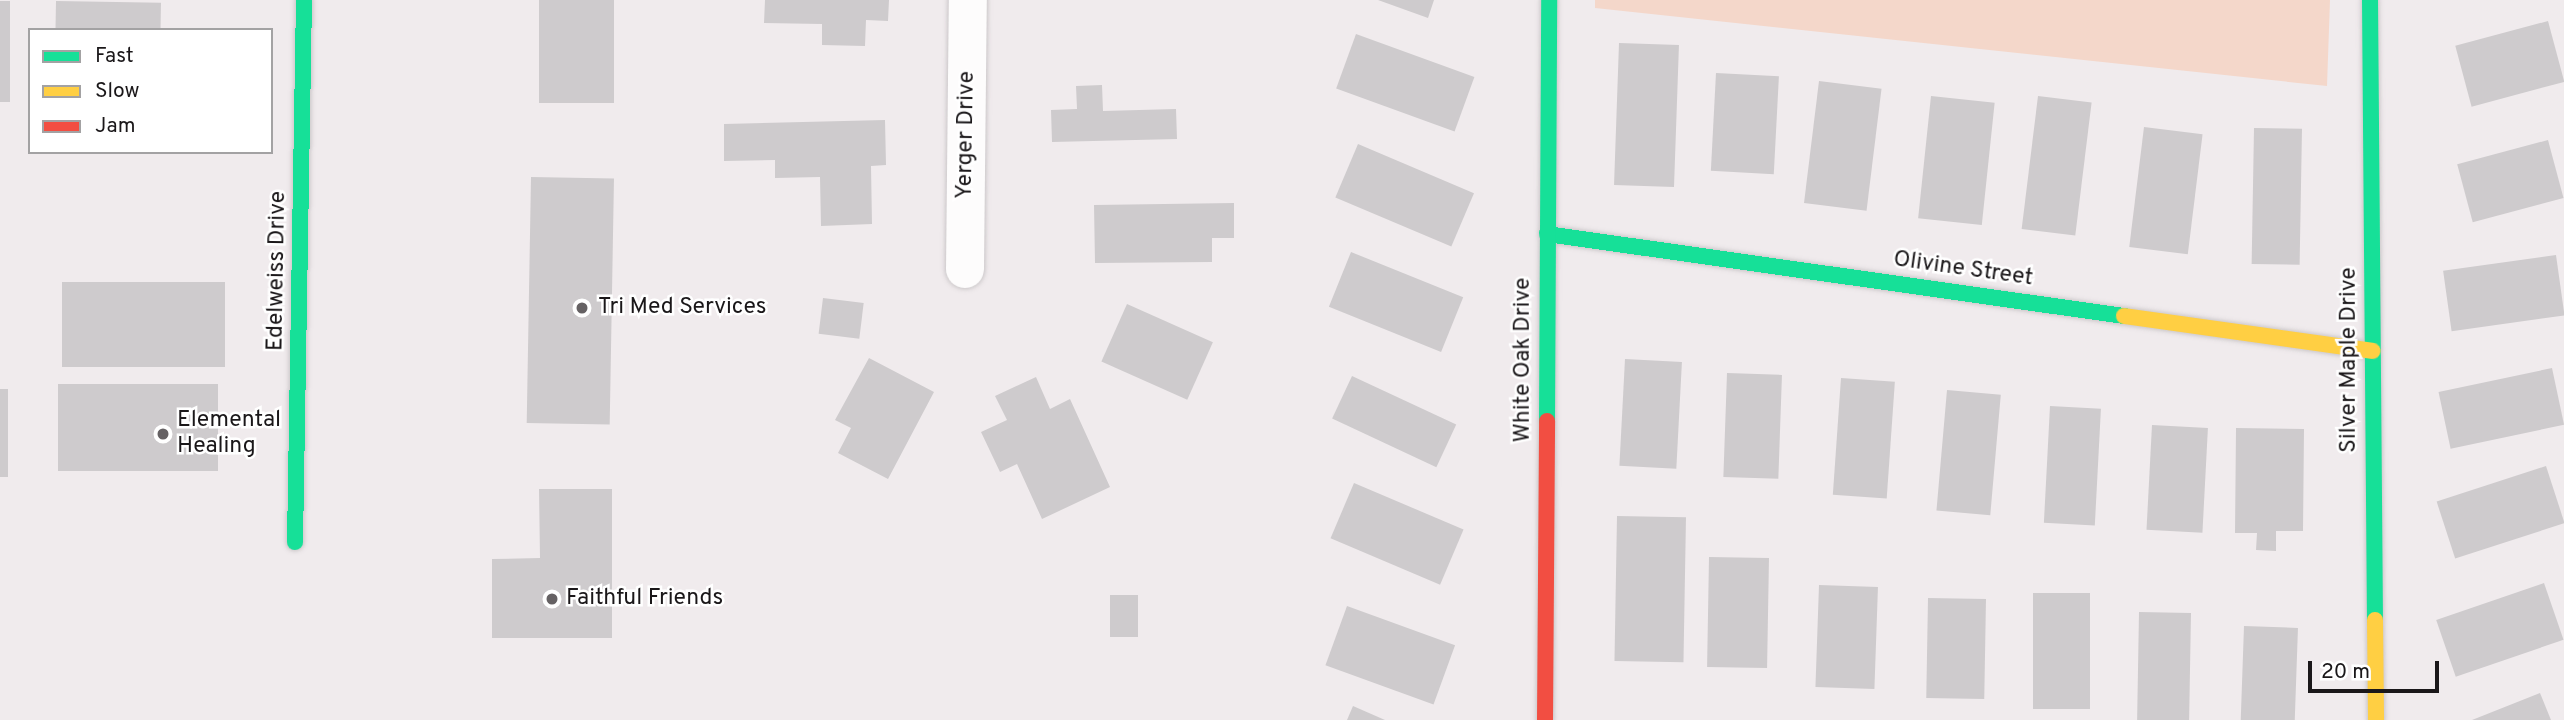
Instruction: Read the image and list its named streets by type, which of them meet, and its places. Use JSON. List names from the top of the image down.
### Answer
{
  "streets": {
    "street": [
      "Yerger Drive",
      "Olivine Street",
      "Edelweiss Drive",
      "White Oak Drive",
      "Silver Maple Drive"
    ]
  },
  "crossings": [
    ["Olivine Street", "White Oak Drive"],
    ["Olivine Street", "Silver Maple Drive"]
  ],
  "places": ["Tri Med Services", "Elemental Healing", "Faithful Friends"],
  "legend": ["Fast", "Slow", "Jam"],
  "scale_bar": "20 m"
}
